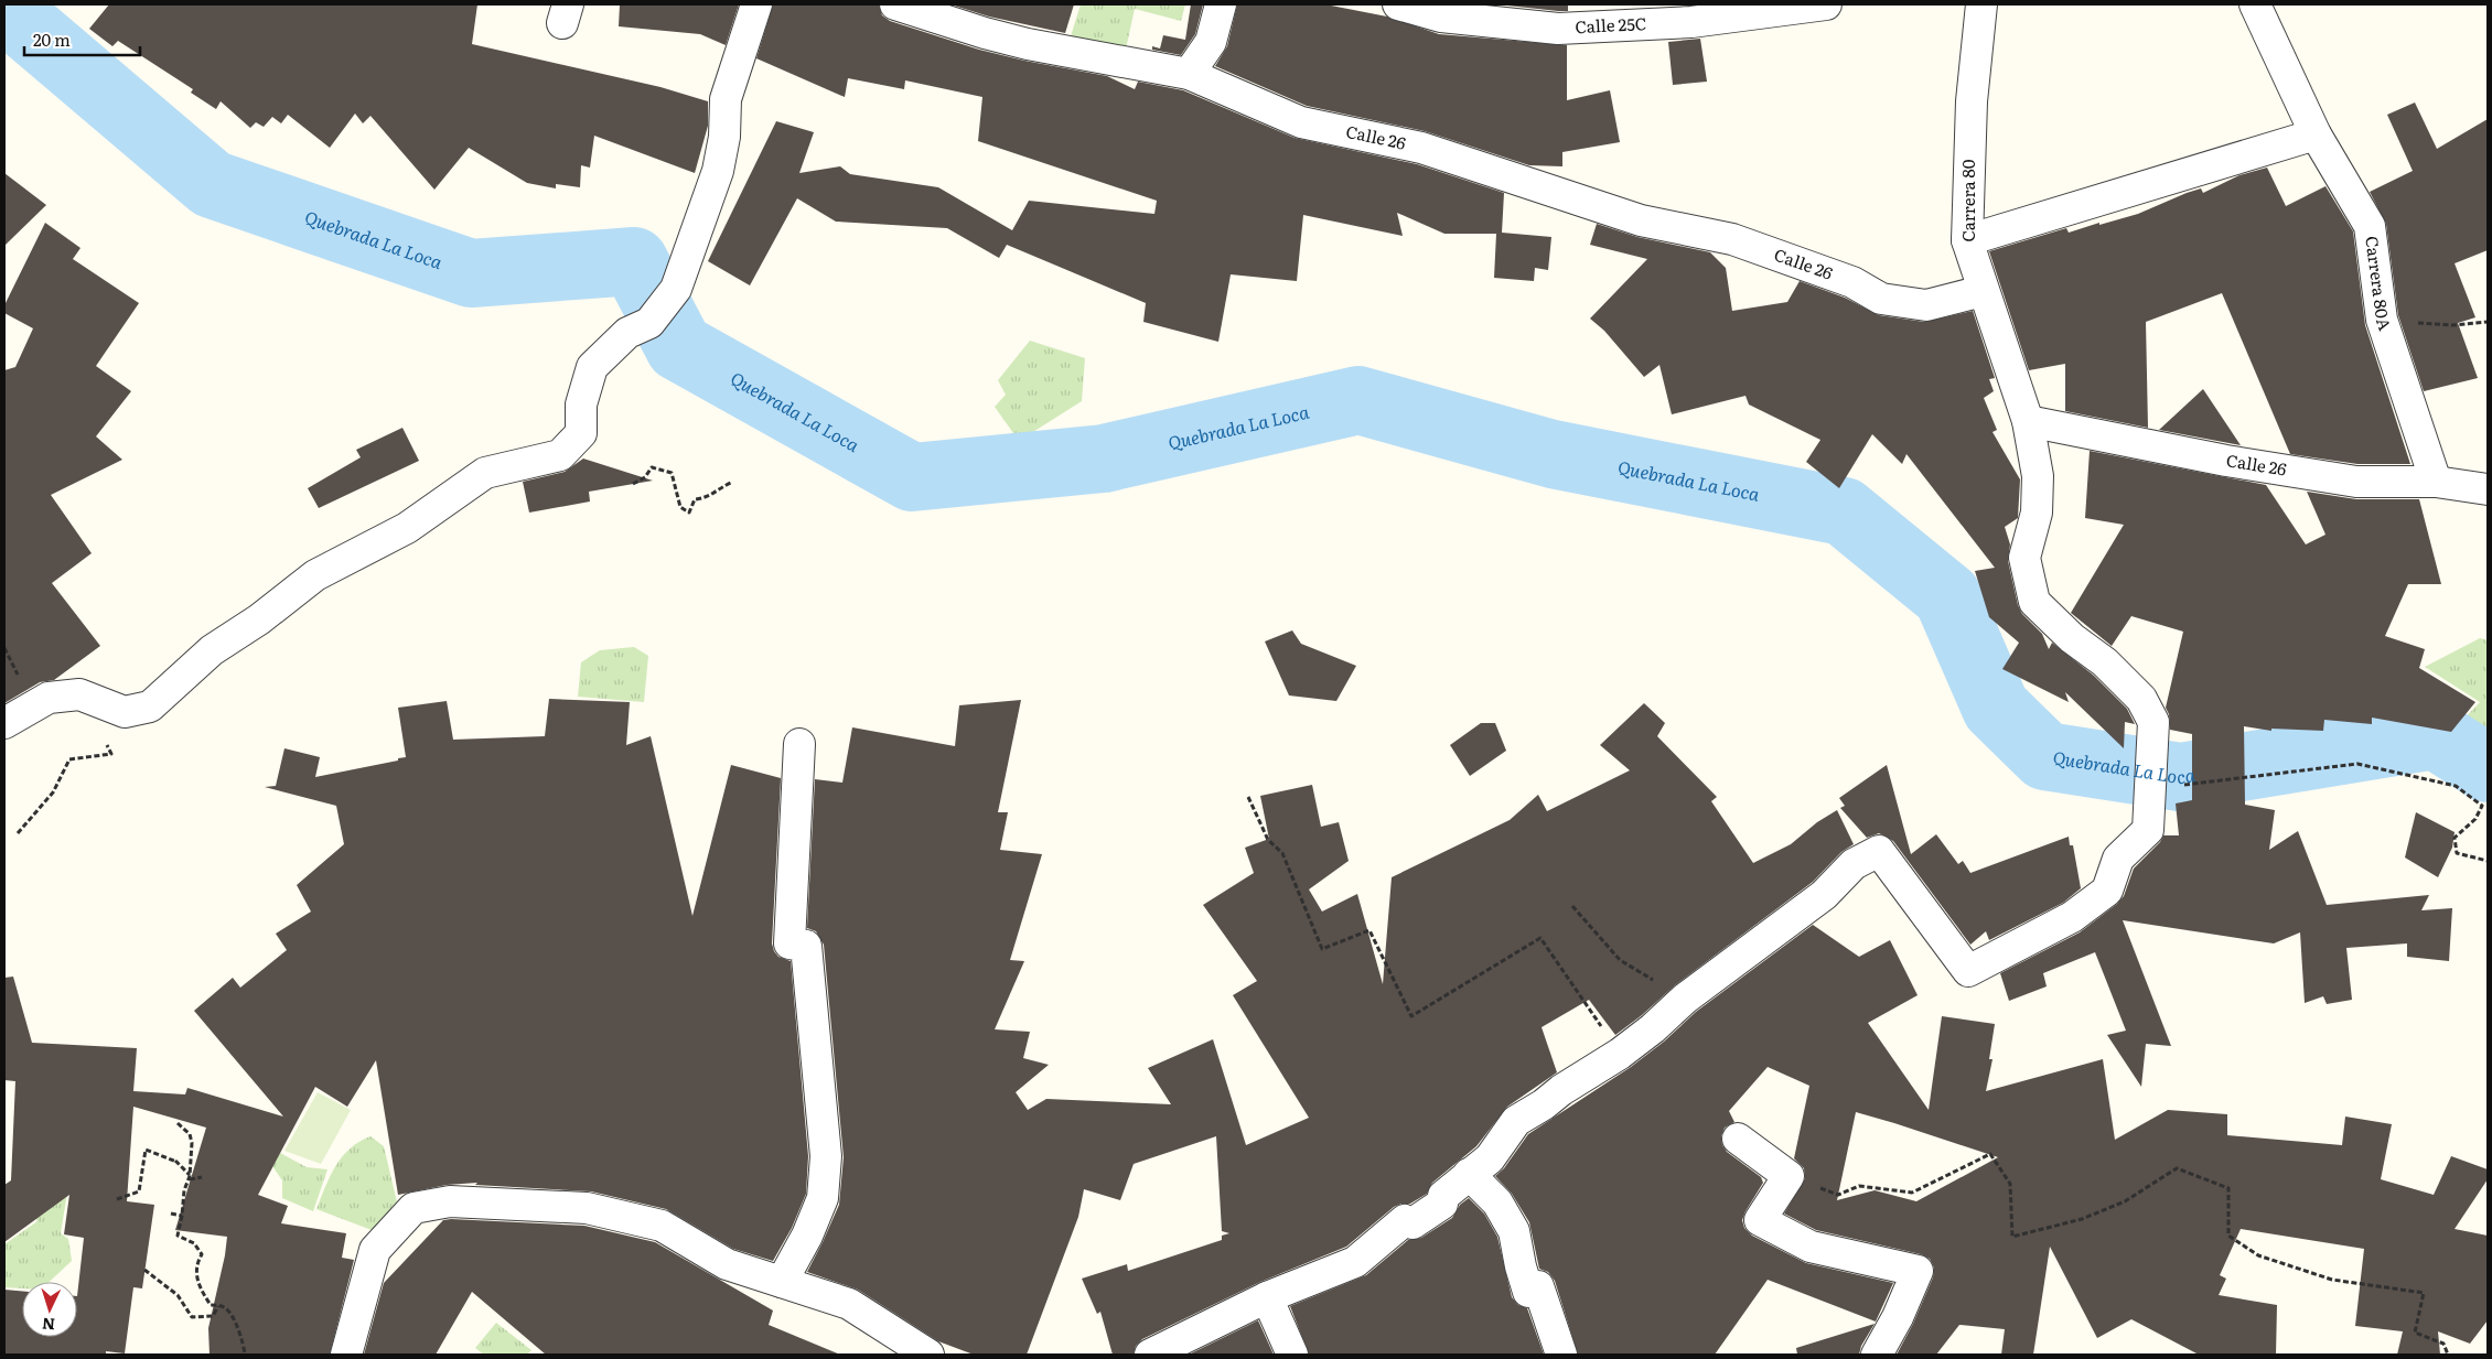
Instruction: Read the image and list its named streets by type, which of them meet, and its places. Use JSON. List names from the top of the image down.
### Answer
{
  "streets": {
    "street": [
      "Calle 25C",
      "Calle 26",
      "Carrera 80",
      "Carrera 80A"
    ]
  },
  "crossings": [
    ["Calle 26", "Carrera 80"],
    ["Calle 26", "Carrera 80A"]
  ],
  "water": ["Quebrada La Loca"],
  "scale_bar": "20 m",
  "north": "bottom"
}
